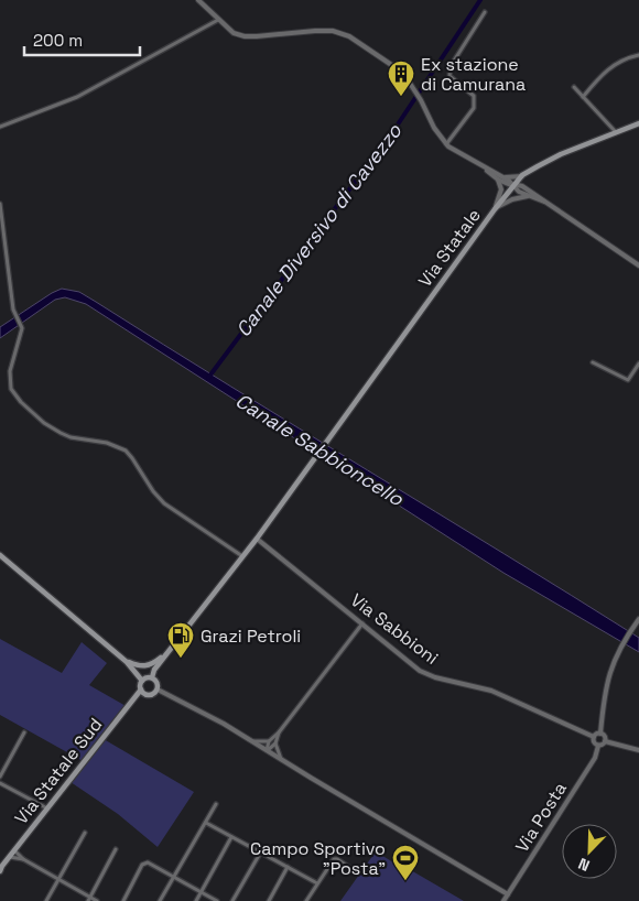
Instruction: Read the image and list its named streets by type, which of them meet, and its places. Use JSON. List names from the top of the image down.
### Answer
{
  "streets": {
    "main road": ["Via Statale", "Via Statale Sud"],
    "street": ["Via Sabbioni", "Via Posta"]
  },
  "crossings": [
    ["Via Statale", "Via Sabbioni"],
    ["Via Sabbioni", "Via Posta"]
  ],
  "water": ["Canale Diversivo di Cavezzo", "Canale Sabbioncello"],
  "places": {
    "building": ["Ex stazione di Camurana"],
    "fuel station": ["Grazi Petroli"],
    "sports": ["Campo Sportivo \"Posta\""]
  },
  "scale_bar": "200 m",
  "north": "bottom left"
}
